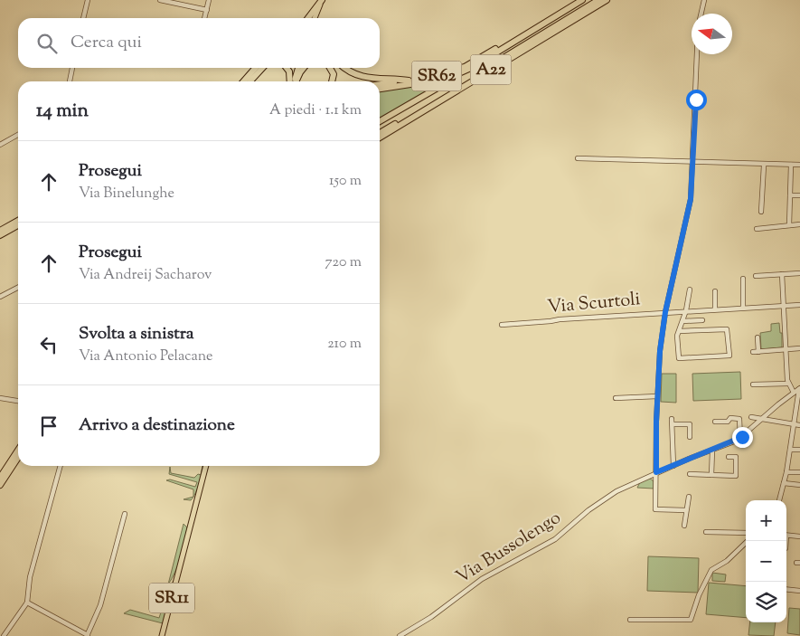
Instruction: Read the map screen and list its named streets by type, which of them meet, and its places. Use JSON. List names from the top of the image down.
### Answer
{
  "streets": {
    "highway": ["A22", "SR62"],
    "main road": ["SR11"],
    "street": ["Via Scurtoli", "Via Bussolengo"]
  },
  "north": "left",
  "page": {
    "search": "Cerca qui",
    "heading": ["14 min", "A piedi · 1.1 km"],
    "list": [
      ["Prosegui", "Via Binelunghe", "150 m"],
      ["Prosegui", "Via Andreij Sacharov", "720 m"],
      ["Svolta a sinistra", "Via Antonio Pelacane", "210 m"],
      "Arrivo a destinazione"
    ],
    "map_buttons": ["+", "−"]
  }
}
